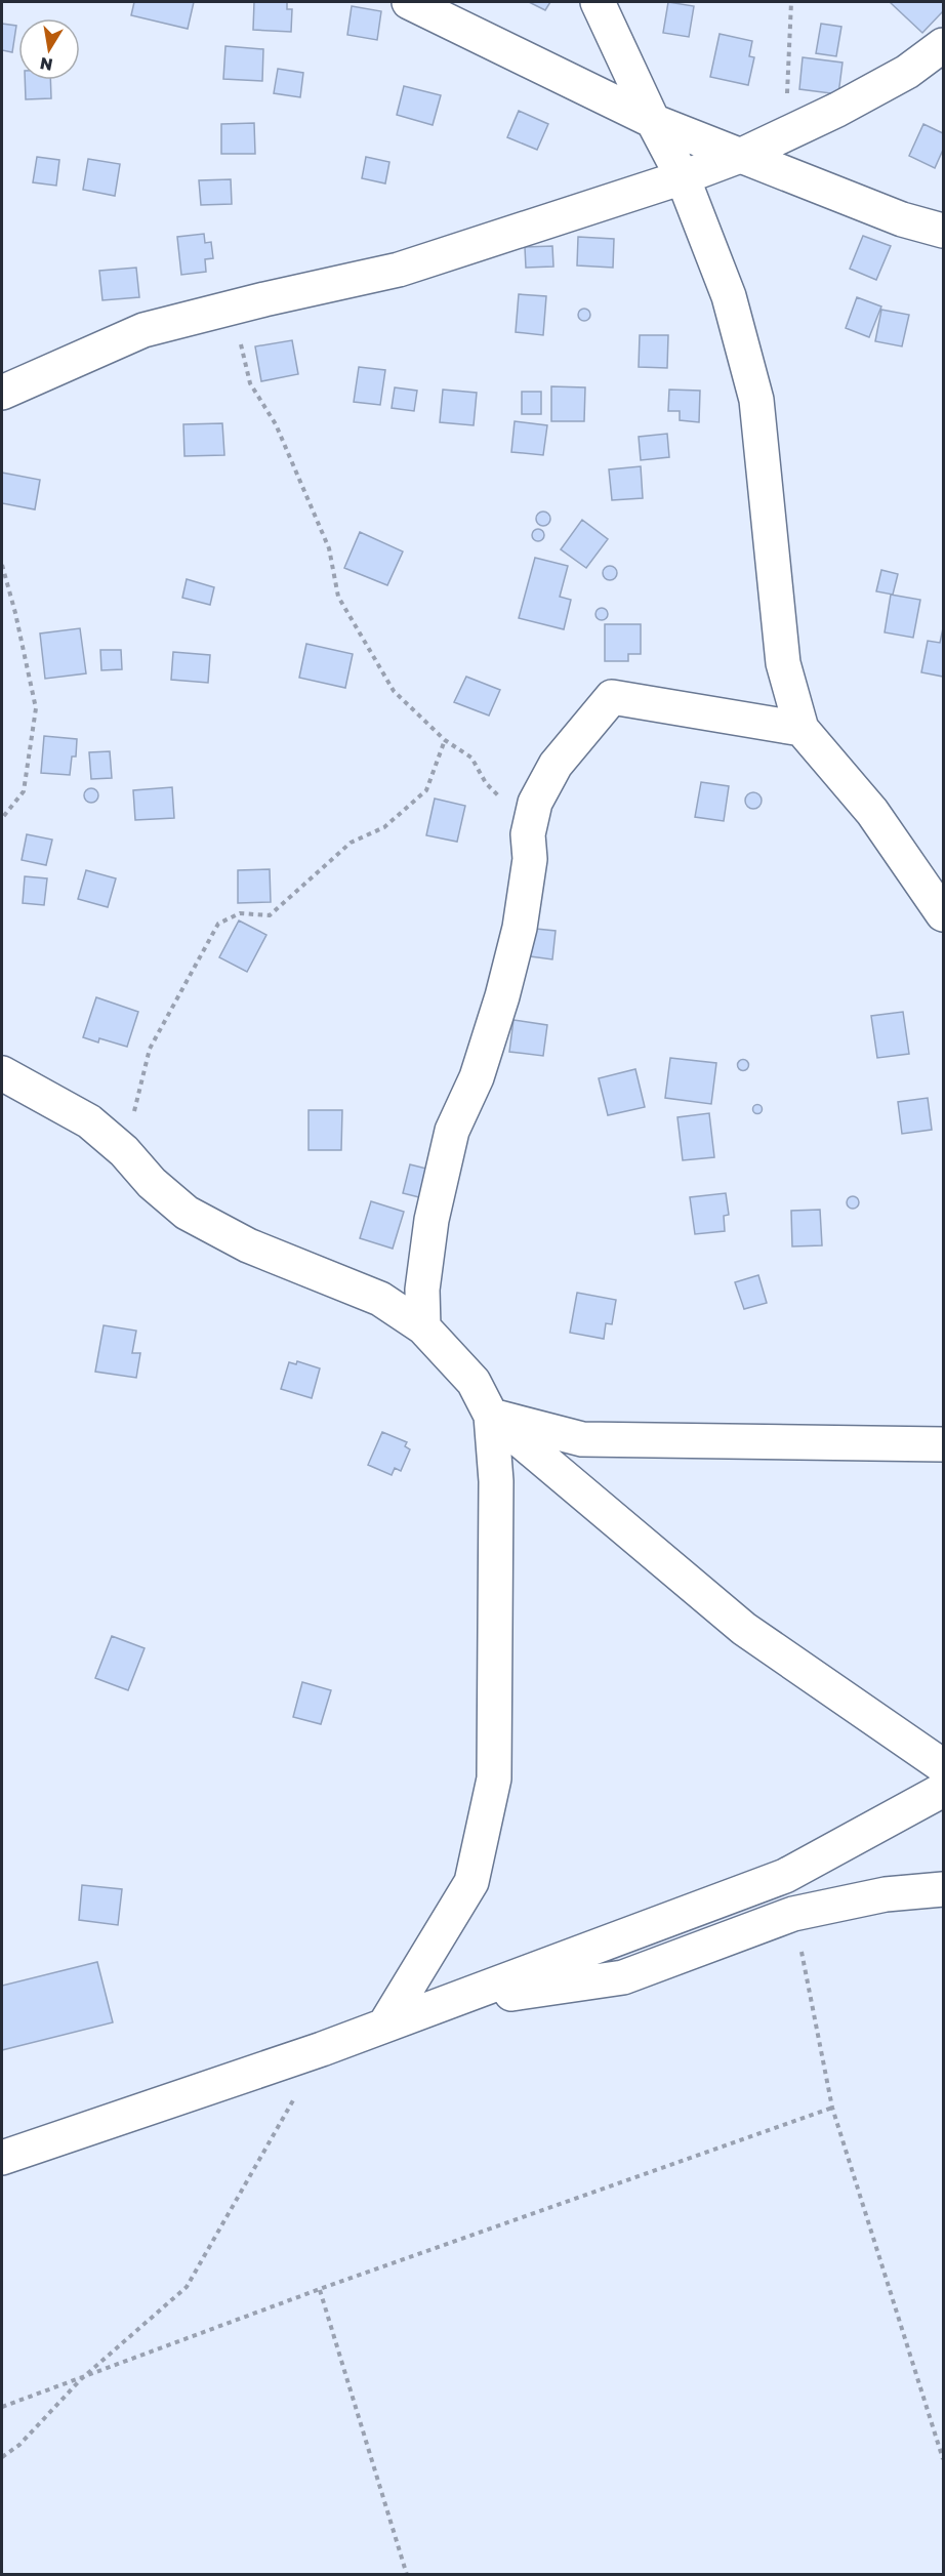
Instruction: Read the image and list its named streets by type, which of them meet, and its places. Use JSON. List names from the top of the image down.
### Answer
{
  "north": "bottom"
}
